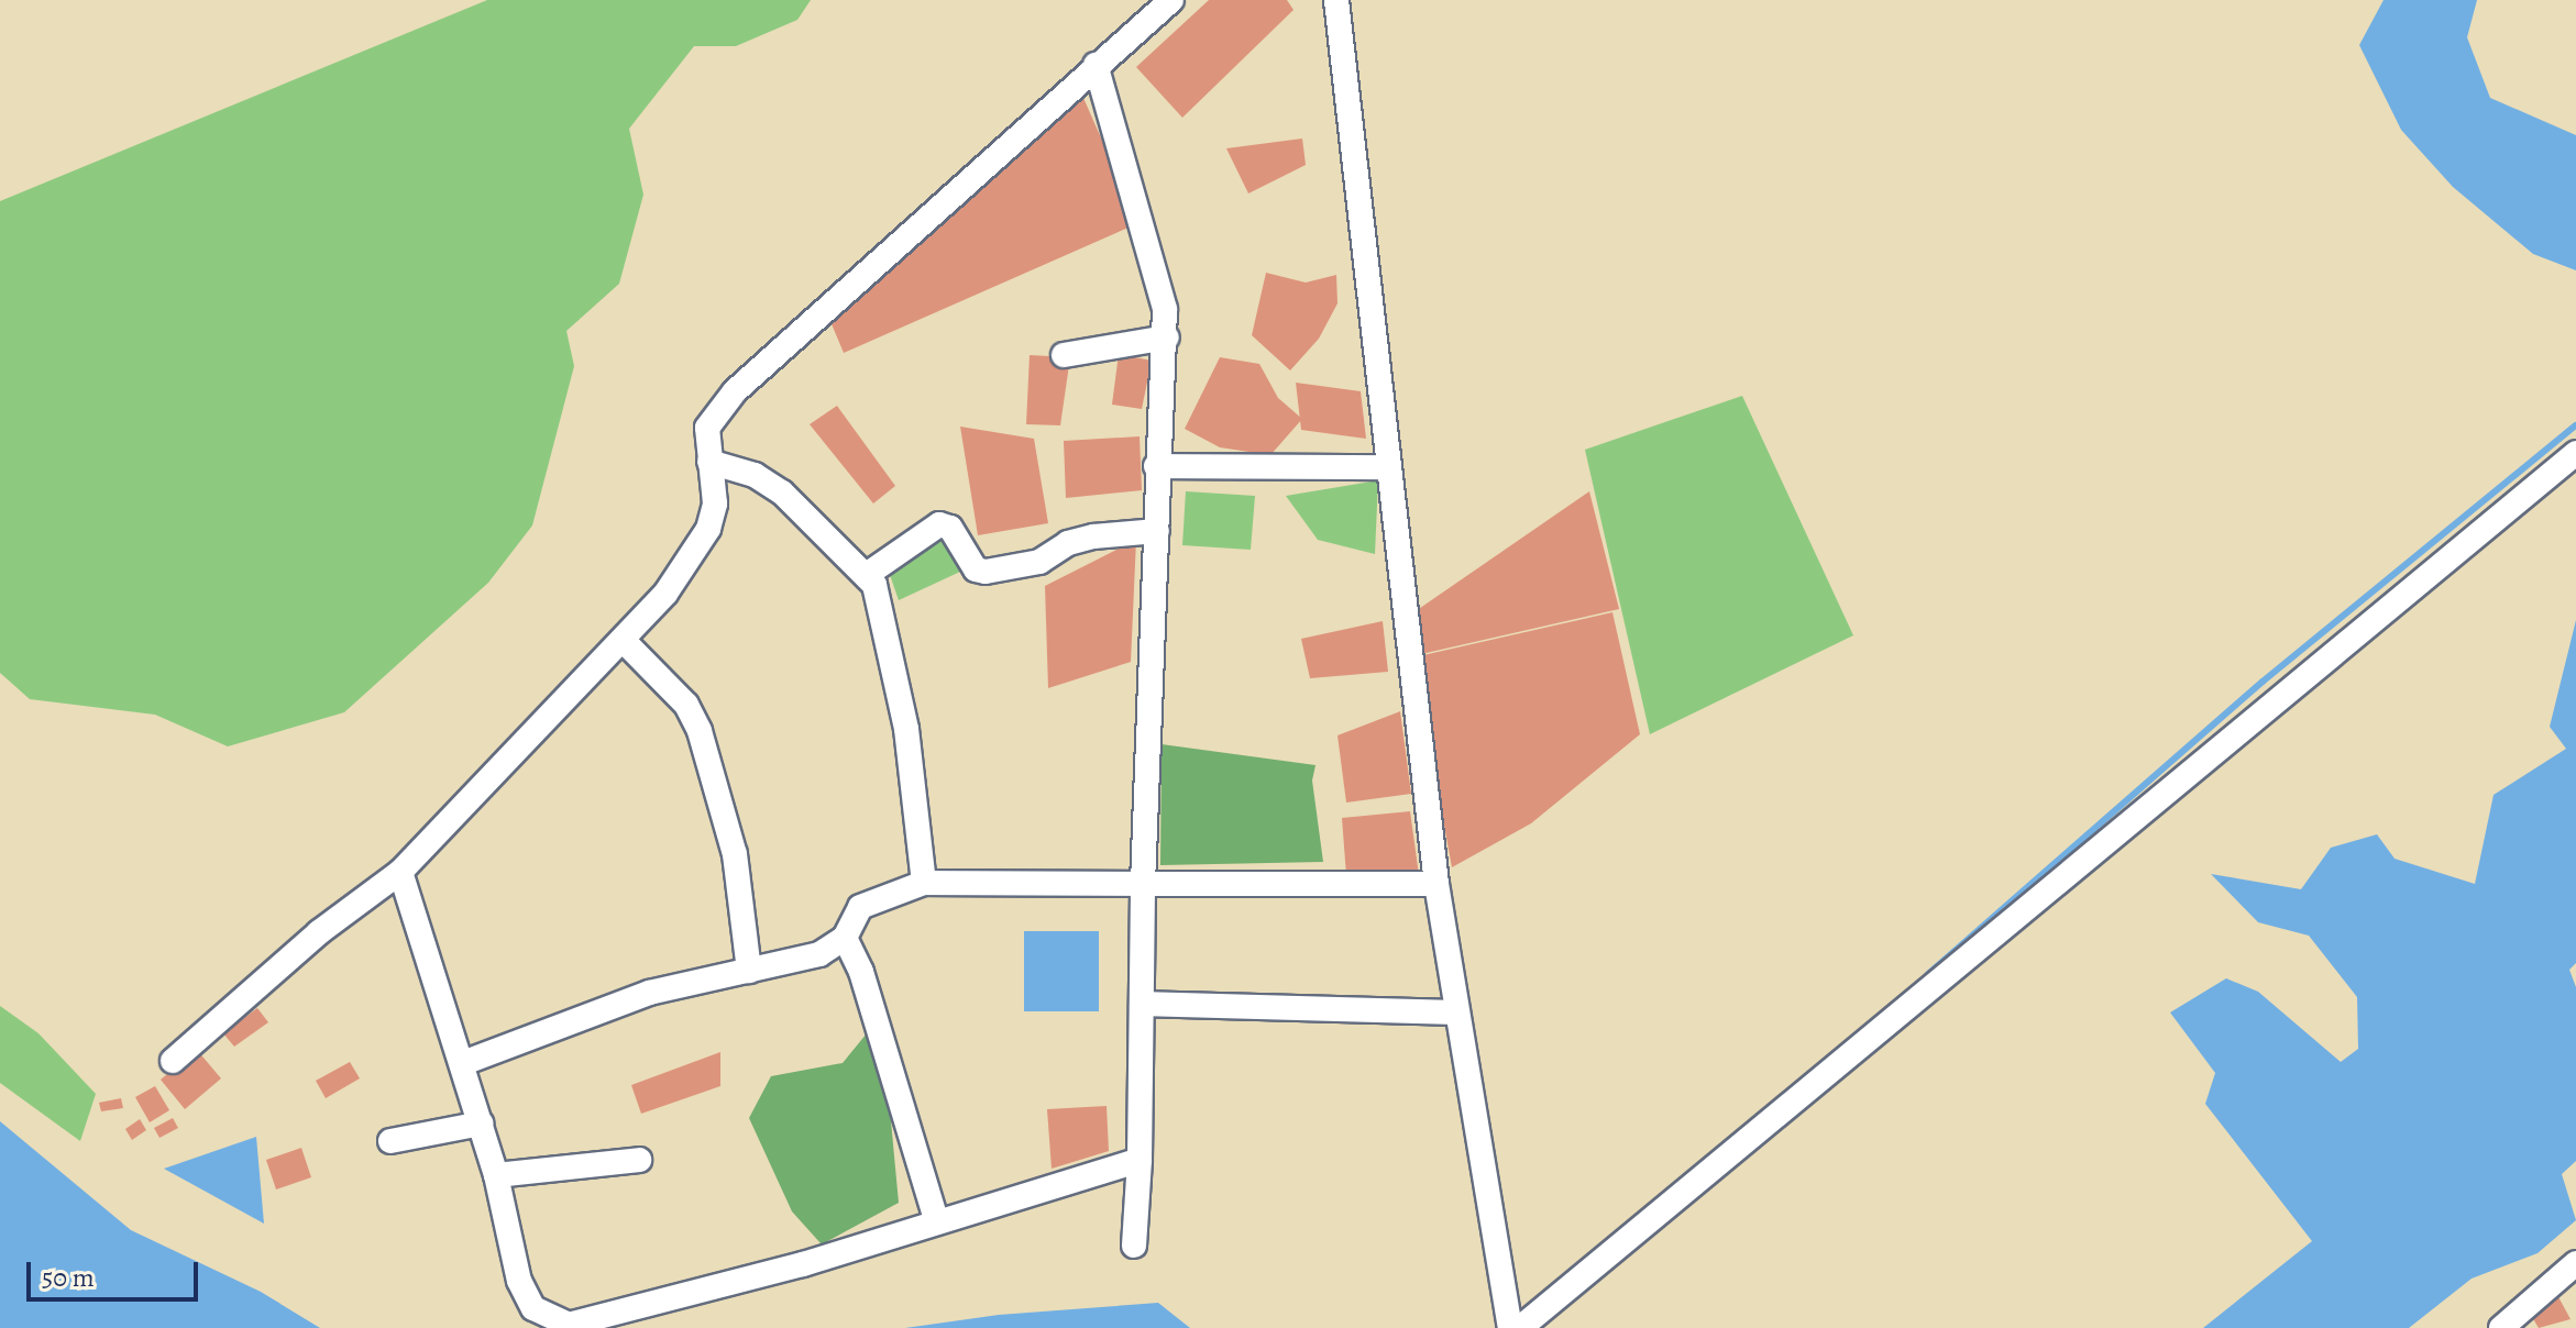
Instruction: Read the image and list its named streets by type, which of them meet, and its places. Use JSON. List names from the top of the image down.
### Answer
{
  "scale_bar": "50 m"
}
